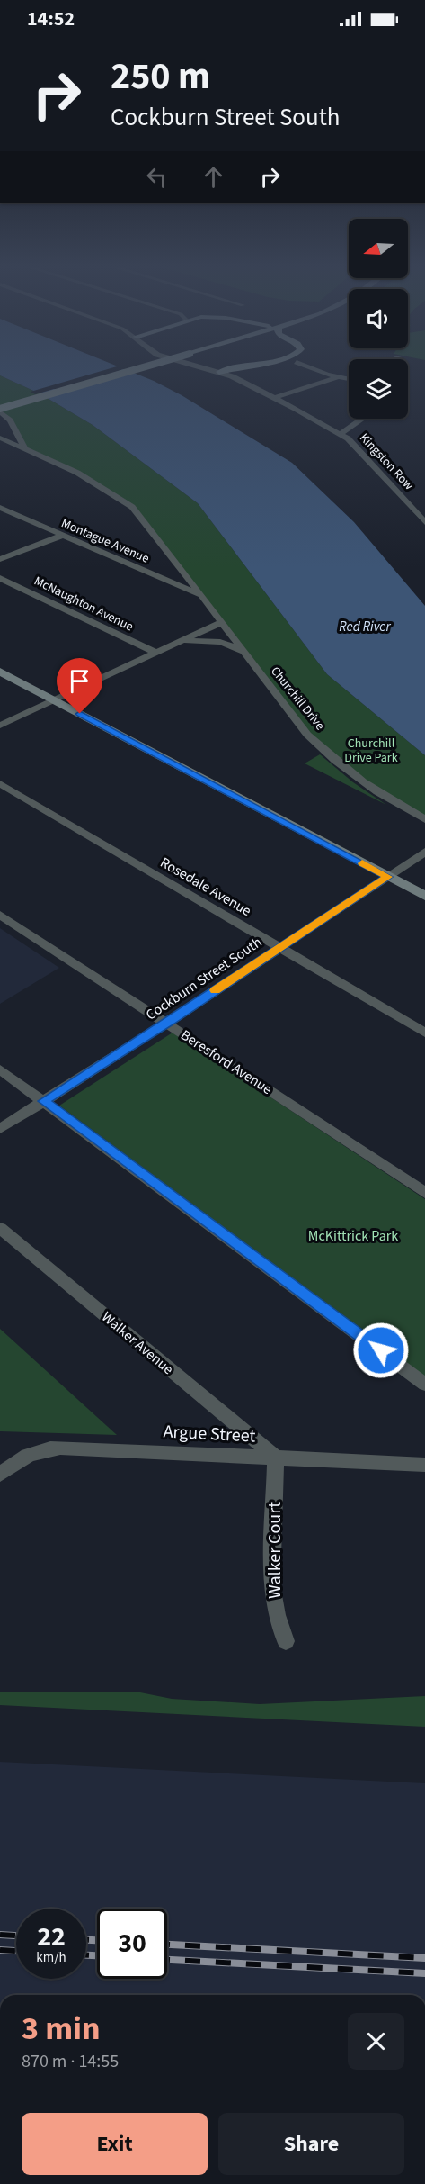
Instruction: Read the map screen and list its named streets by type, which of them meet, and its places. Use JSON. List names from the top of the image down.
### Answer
{
  "streets": {
    "street": [
      "Kingston Row",
      "Montague Avenue",
      "McNaughton Avenue",
      "Churchill Drive",
      "Rosedale Avenue",
      "Cockburn Street South",
      "Beresford Avenue",
      "Walker Avenue",
      "Argue Street",
      "Walker Court"
    ]
  },
  "crossings": [
    ["Montague Avenue", "Churchill Drive"],
    ["Rosedale Avenue", "Cockburn Street South"],
    ["Cockburn Street South", "Beresford Avenue"],
    ["Walker Avenue", "Argue Street"],
    ["Walker Avenue", "Walker Court"],
    ["Argue Street", "Walker Court"]
  ],
  "water": ["Red River"],
  "parks": ["Churchill Drive Park", "McKittrick Park"],
  "north": "left",
  "page": {
    "status": "14:52",
    "turn": ["250 m", "Cockburn Street South"],
    "speed": "22 km/h",
    "limit": "30",
    "heading": ["3 min", "870 m · 14:55"],
    "buttons": ["Exit", "Share"]
  }
}
